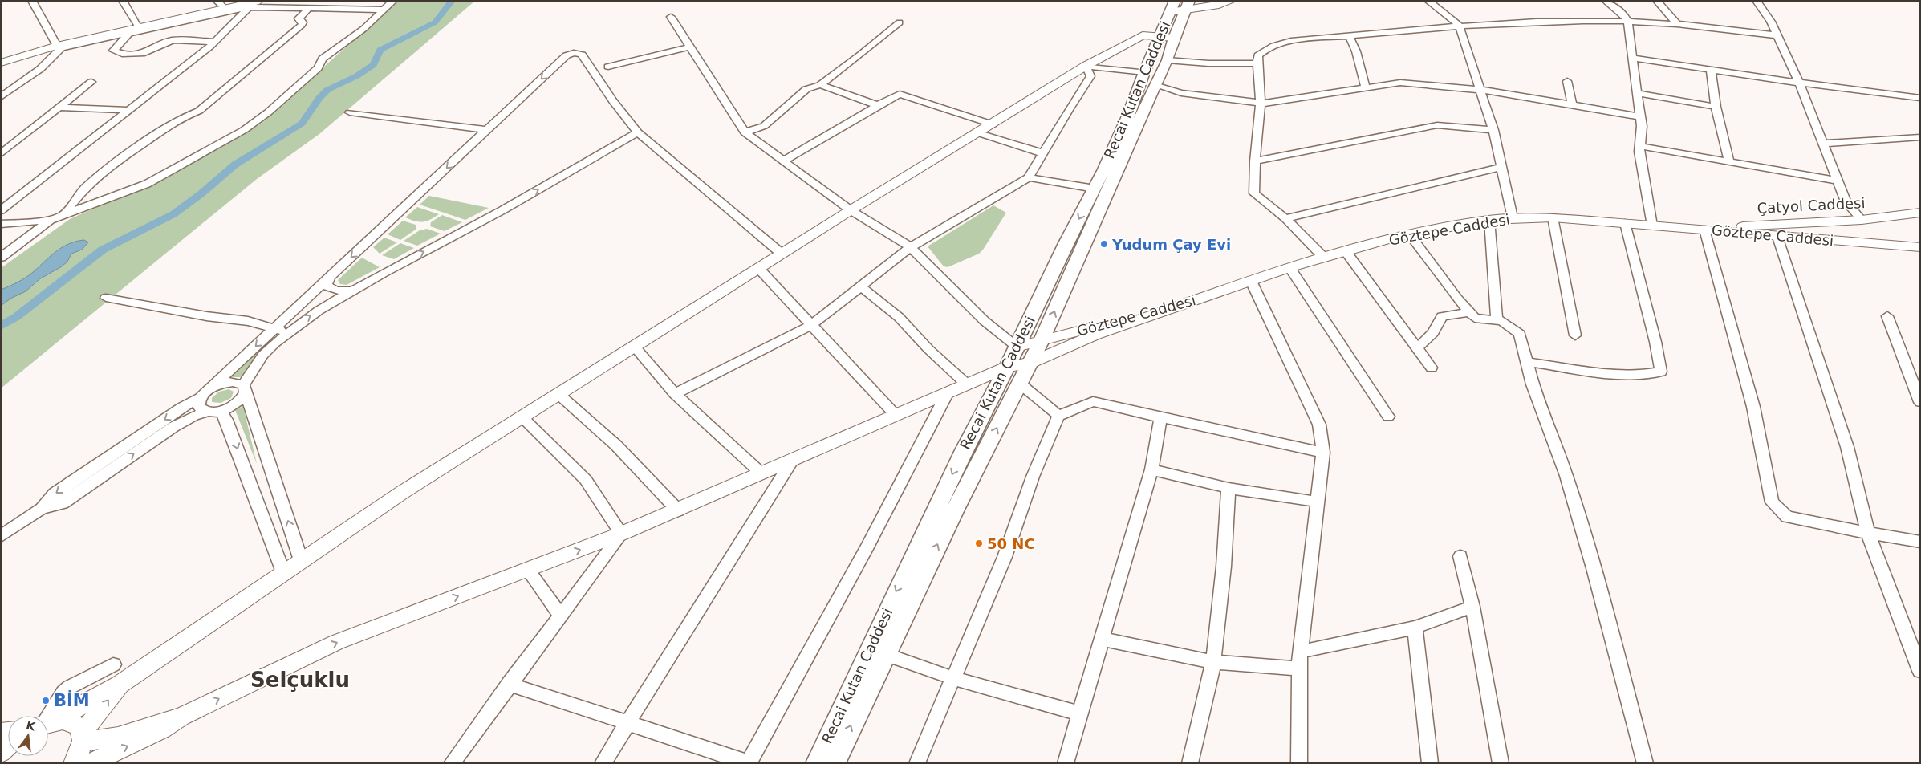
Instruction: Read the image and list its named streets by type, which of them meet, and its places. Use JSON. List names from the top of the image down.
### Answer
{
  "streets": {
    "main road": ["Recai Kutan Caddesi"],
    "street": ["Çatyol Caddesi", "Göztepe Caddesi"]
  },
  "crossings": [
    ["Recai Kutan Caddesi", "Göztepe Caddesi"],
    ["Çatyol Caddesi", "Göztepe Caddesi"]
  ],
  "districts": ["Selçuklu"],
  "places": ["Yudum Çay Evi", "50 NC", "BİM"],
  "north": "top"
}
